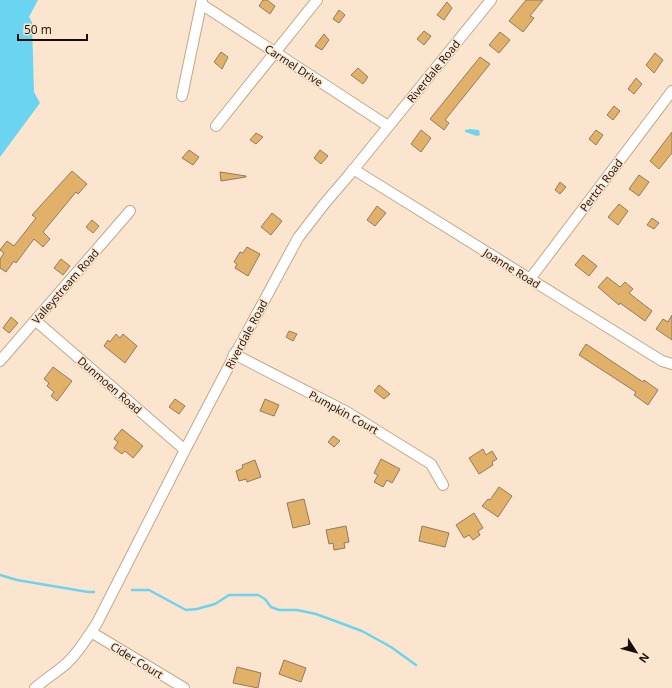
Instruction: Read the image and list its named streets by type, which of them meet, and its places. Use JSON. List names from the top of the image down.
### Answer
{
  "streets": {
    "street": [
      "Carmel Drive",
      "Riverdale Road",
      "Pertch Road",
      "Joanne Road",
      "Valleystream Road",
      "Dunmoen Road",
      "Pumpkin Court",
      "Cider Court"
    ]
  },
  "crossings": [
    ["Carmel Drive", "Riverdale Road"],
    ["Riverdale Road", "Joanne Road"],
    ["Riverdale Road", "Dunmoen Road"],
    ["Riverdale Road", "Pumpkin Court"],
    ["Riverdale Road", "Cider Court"],
    ["Pertch Road", "Joanne Road"],
    ["Valleystream Road", "Dunmoen Road"]
  ],
  "scale_bar": "50 m",
  "north": "bottom right"
}
